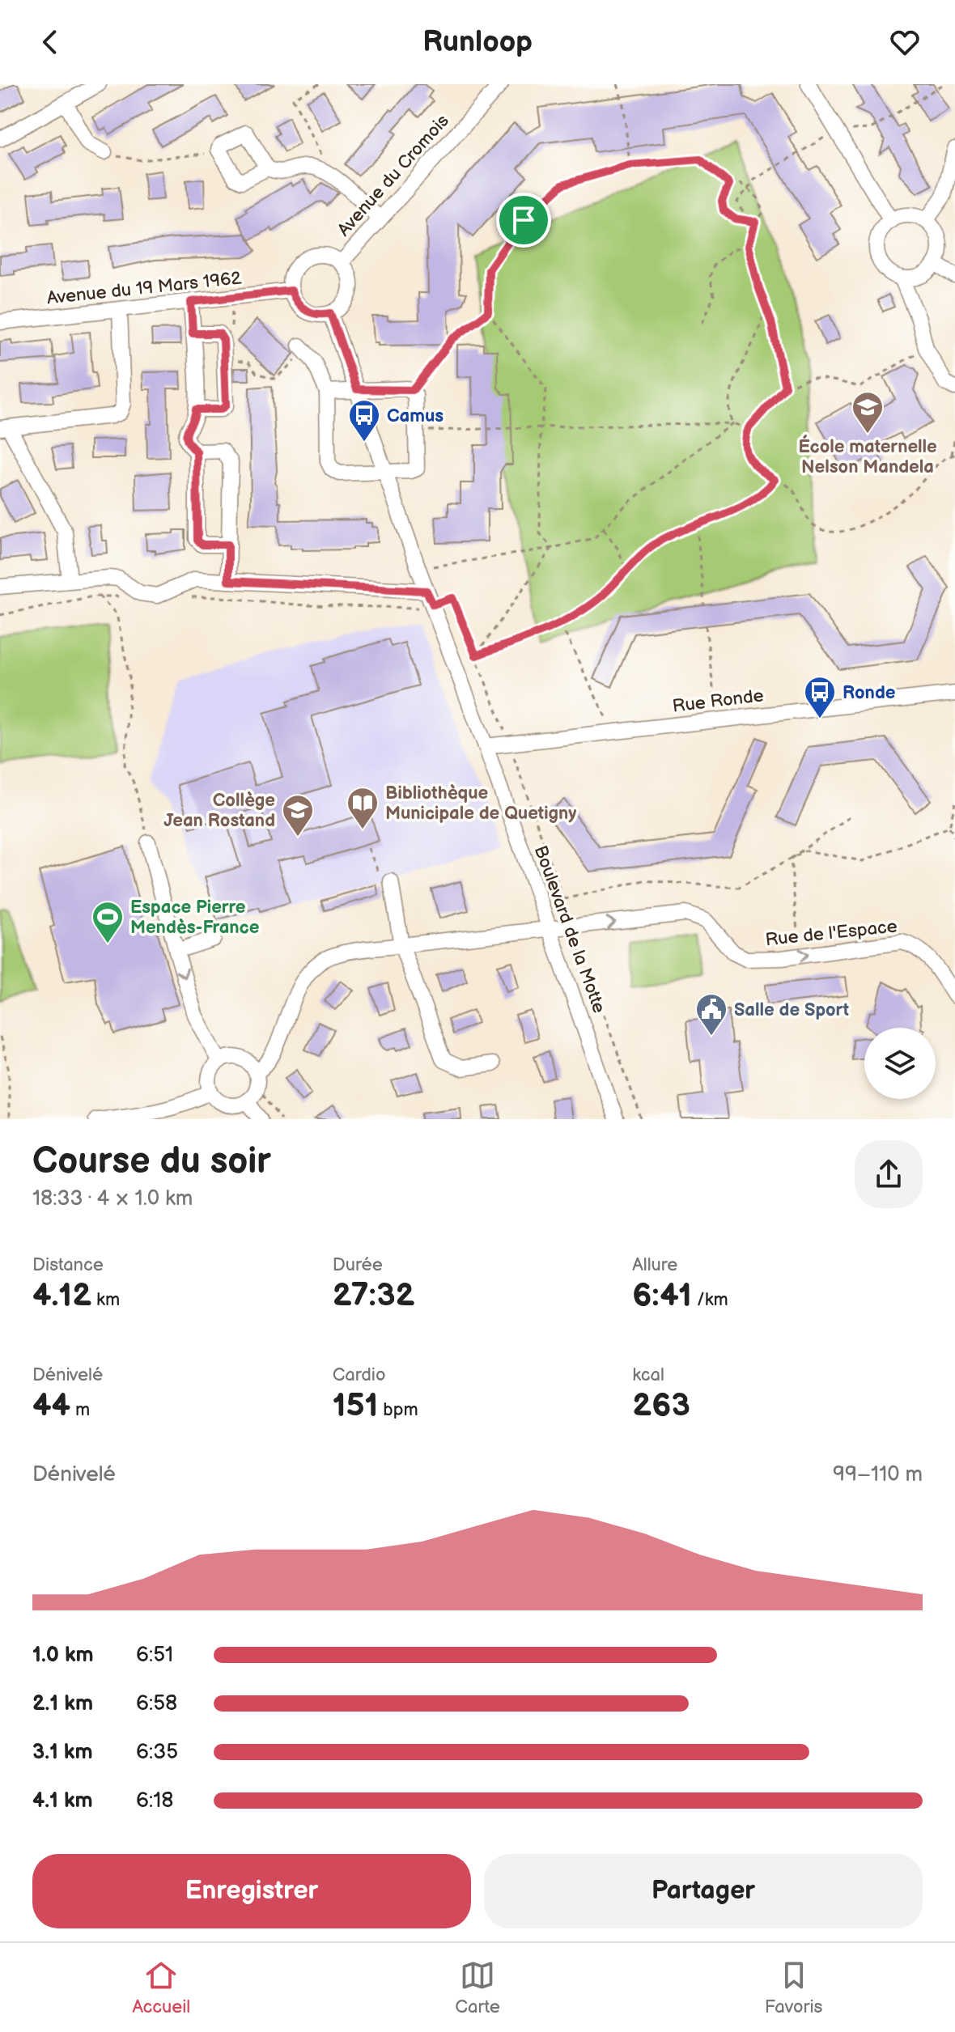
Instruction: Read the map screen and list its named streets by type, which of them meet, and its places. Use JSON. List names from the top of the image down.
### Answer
{
  "streets": {
    "street": [
      "Avenue du Cromois",
      "Avenue du 19 Mars 1962",
      "Rue Ronde",
      "Boulevard de la Motte",
      "Rue de l'Espace"
    ]
  },
  "crossings": [
    ["Avenue du Cromois", "Avenue du 19 Mars 1962"],
    ["Avenue du Cromois", "Boulevard de la Motte"],
    ["Avenue du 19 Mars 1962", "Boulevard de la Motte"],
    ["Rue Ronde", "Boulevard de la Motte"],
    ["Boulevard de la Motte", "Rue de l'Espace"]
  ],
  "one_way": ["Rue de l'Espace"],
  "places": {
    "school or university": ["École maternelle Nelson Mandela", "Collège Jean Rostand"],
    "bus stop": ["Camus", "Ronde"],
    "library": ["Bibliothèque Municipale de Quetigny"],
    "sports": ["Espace Pierre Mendès-France"],
    "public building": ["Salle de Sport"]
  },
  "page": {
    "header": "Runloop",
    "heading": ["Course du soir", "18:33 · 4 × 1.0 km"],
    "stats": [
      ["Distance", "4.12 km"],
      ["Durée", "27:32"],
      ["Allure", "6:41 /km"],
      ["Dénivelé", "44 m"],
      ["Cardio", "151 bpm"],
      ["kcal", "263"]
    ],
    "chart": ["Dénivelé", "99–110 m"],
    "list": [
      {
        "name": "1.0 km",
        "note": "6:51"
      },
      {
        "name": "2.1 km",
        "note": "6:58"
      },
      {
        "name": "3.1 km",
        "note": "6:35"
      },
      {
        "name": "4.1 km",
        "note": "6:18"
      }
    ],
    "buttons": ["Enregistrer", "Partager"],
    "tabs": ["Accueil", "Carte", "Favoris"]
  }
}
